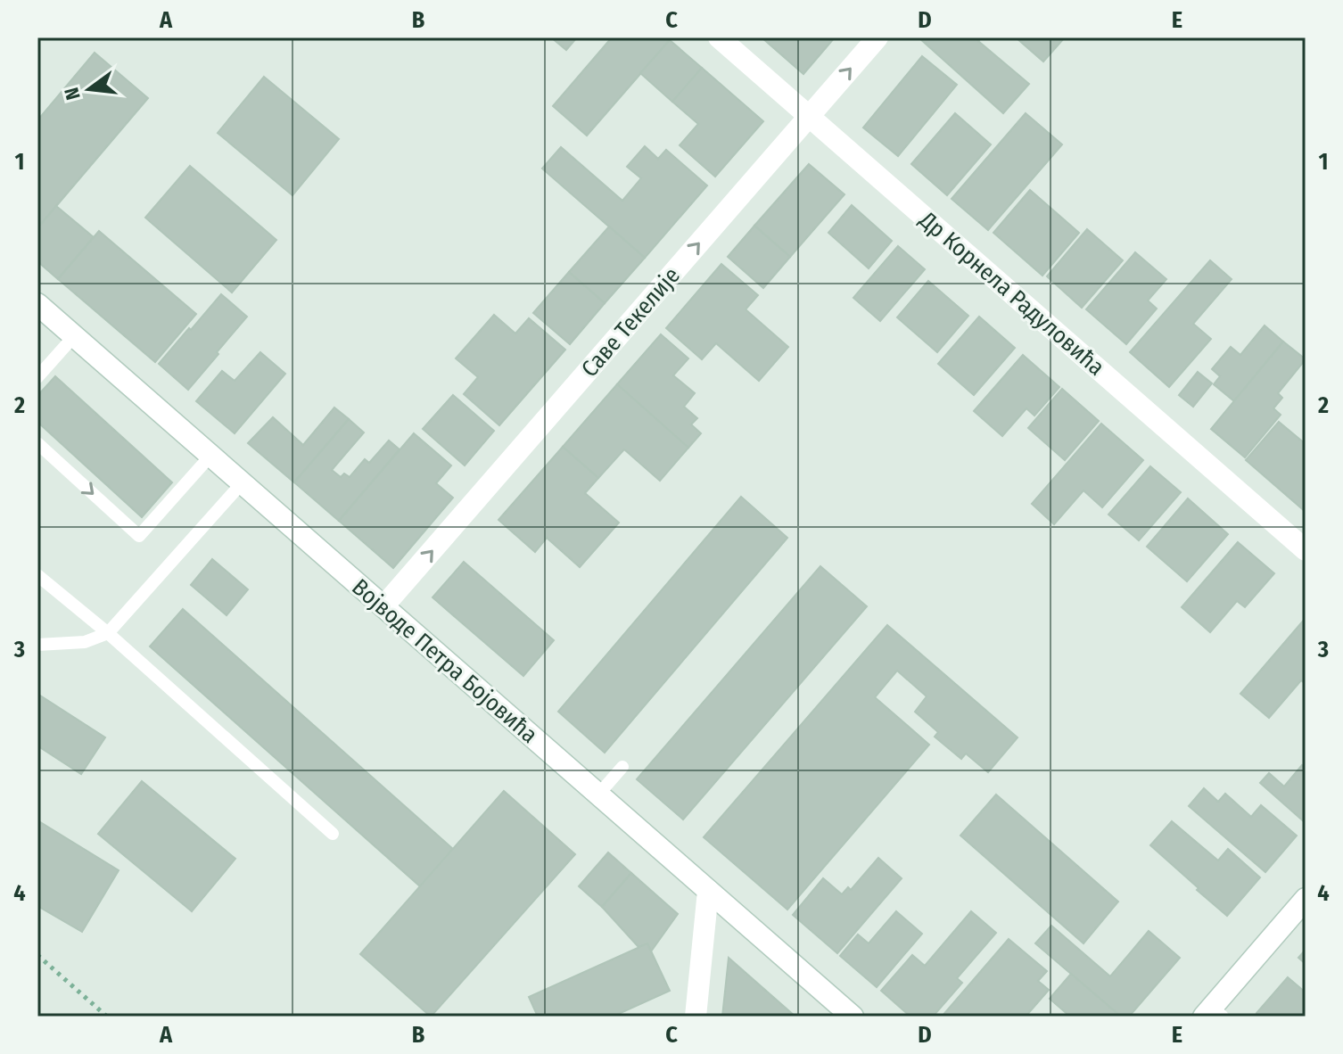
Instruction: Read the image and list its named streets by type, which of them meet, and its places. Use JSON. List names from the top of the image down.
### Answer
{
  "streets": {
    "street": ["Др Корнела Радуловића", "Саве Текелије", "Војводе Петра Бојовића"]
  },
  "crossings": [
    ["Др Корнела Радуловића", "Саве Текелије"],
    ["Саве Текелије", "Војводе Петра Бојовића"]
  ],
  "one_way": ["Саве Текелије"],
  "north": "left",
  "grid": {
    "columns": [
      "A",
      "B",
      "C",
      "D",
      "E"
    ],
    "rows": [
      "1",
      "2",
      "3",
      "4"
    ]
  }
}
